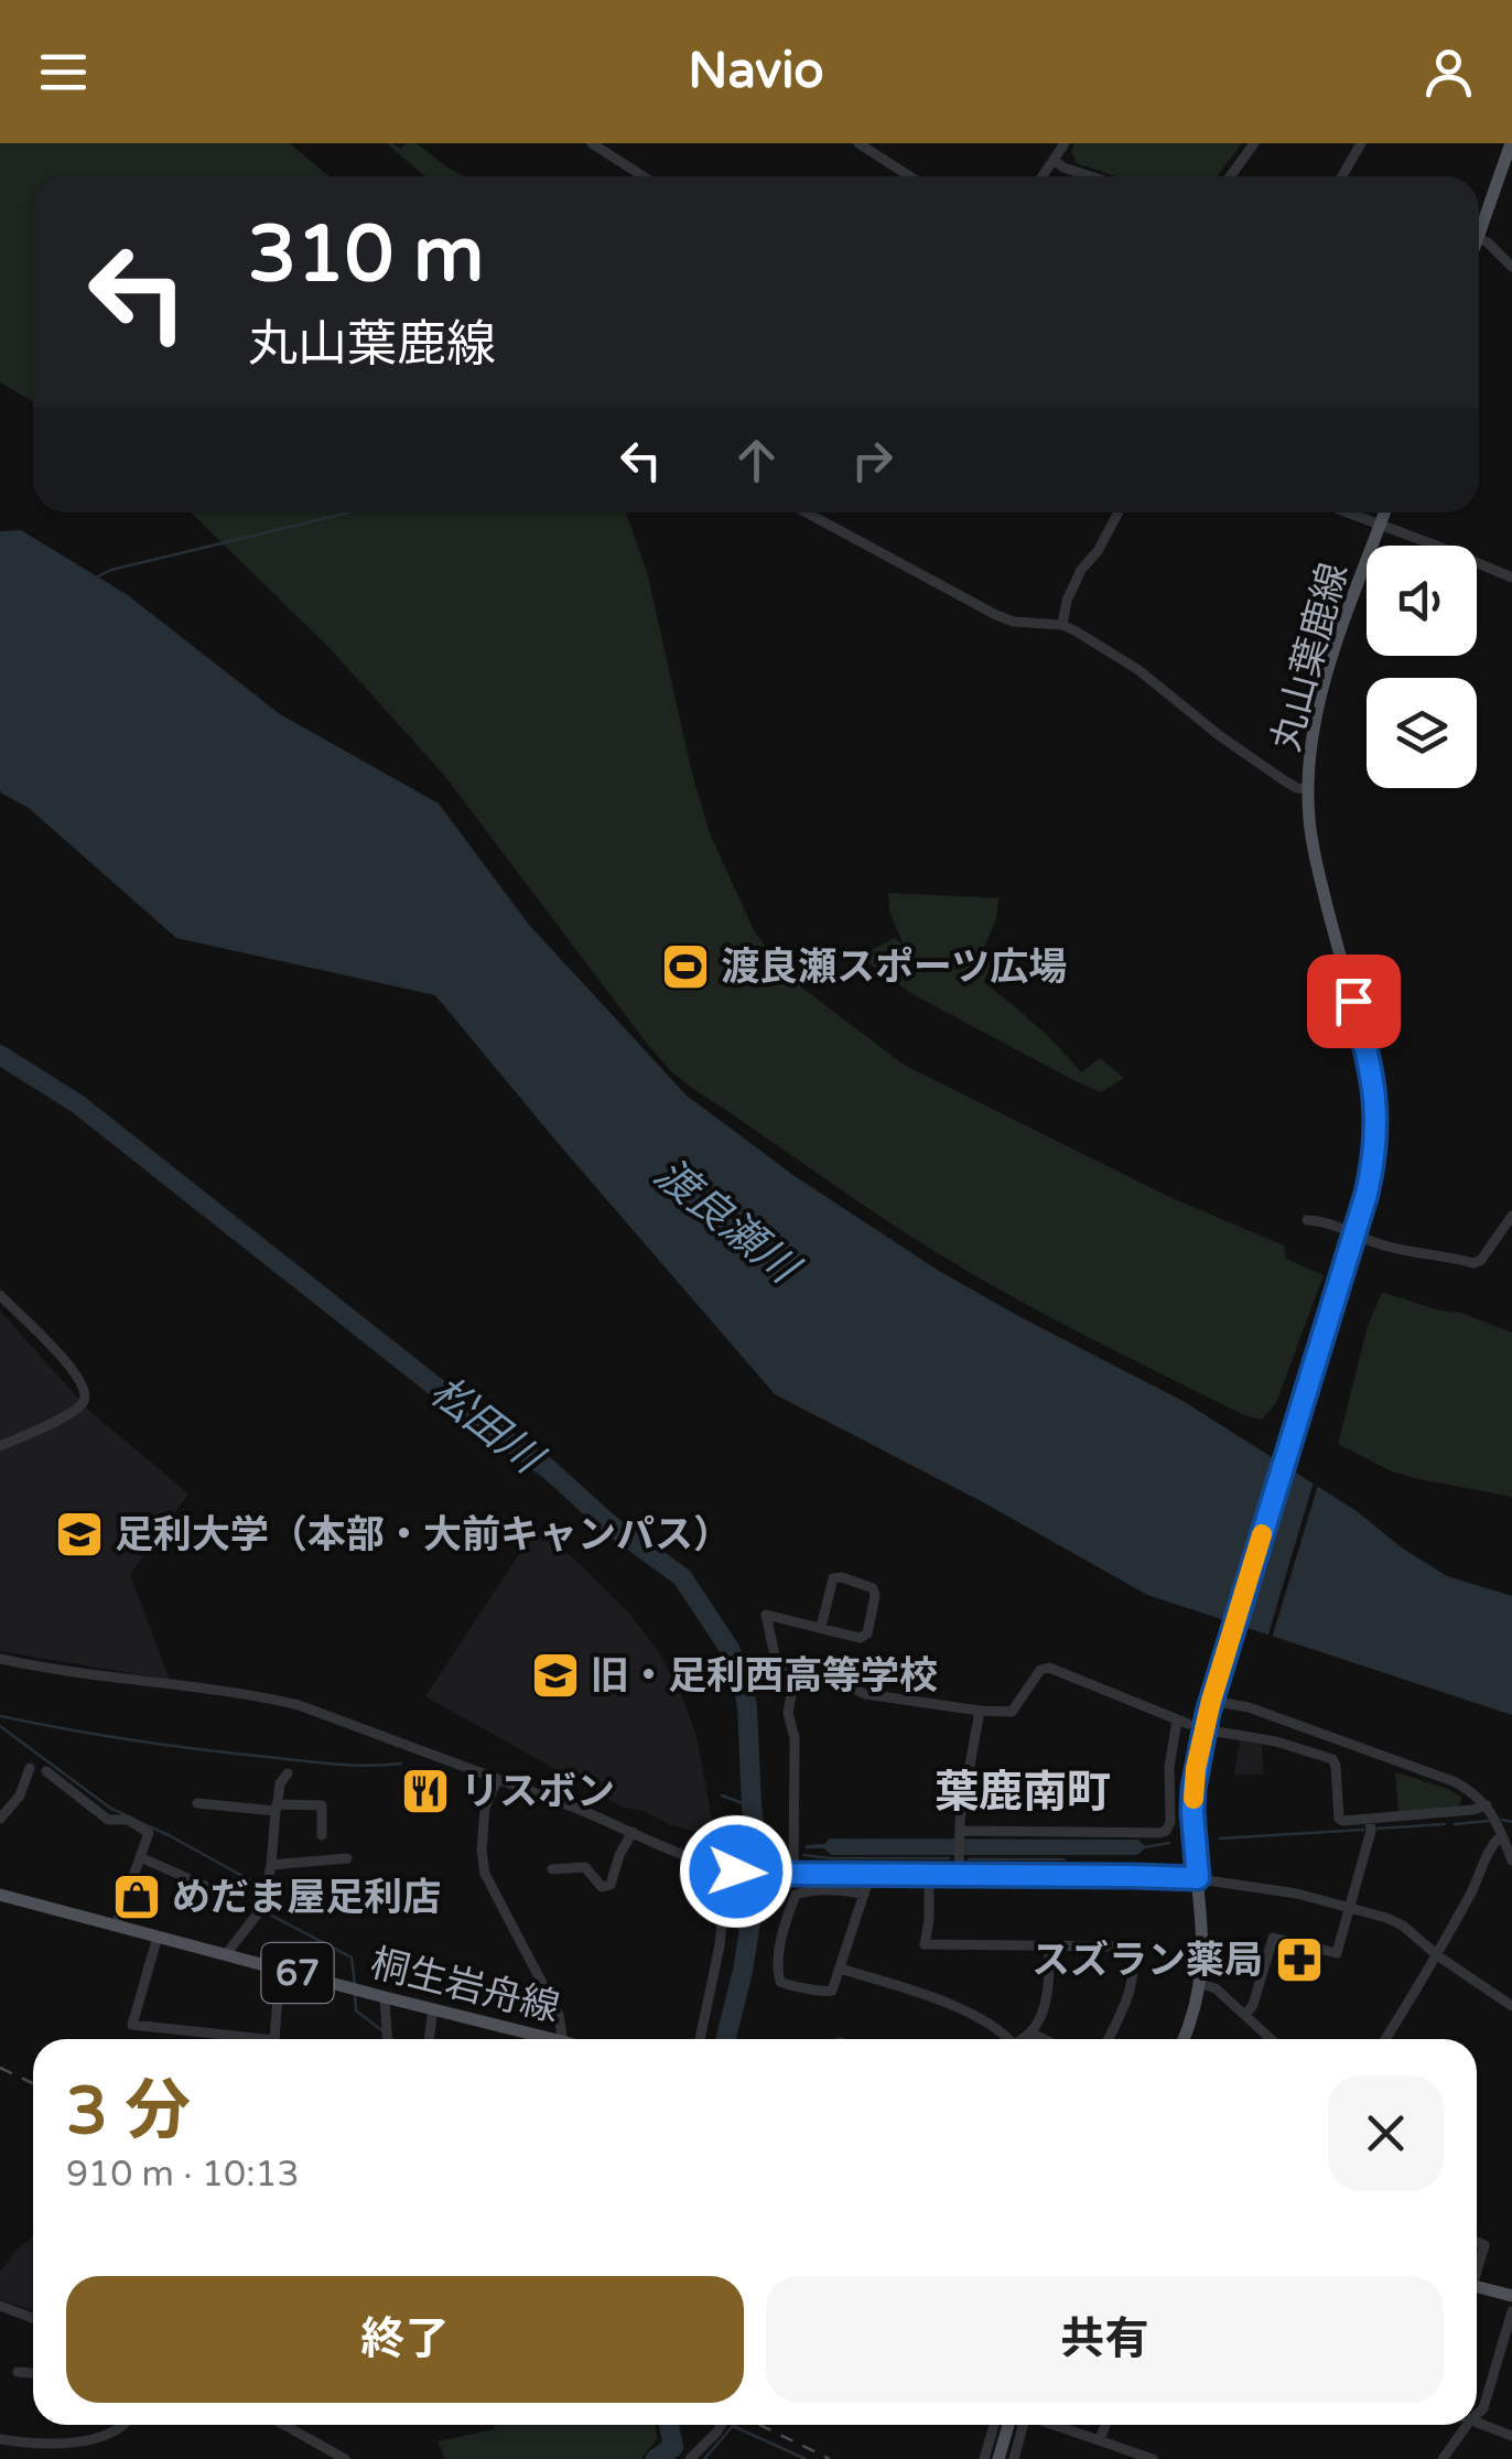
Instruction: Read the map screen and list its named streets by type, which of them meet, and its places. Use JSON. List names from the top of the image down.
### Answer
{
  "streets": {
    "main road": ["丸山葉鹿線", "67", "桐生岩舟線"]
  },
  "districts": ["葉鹿南町"],
  "water": ["渡良瀬川", "松田川"],
  "places": {
    "sports": ["渡良瀬スポーツ広場"],
    "school or university": ["足利大学（本部・大前キャンパス）", "旧・足利西高等学校"],
    "restaurant": ["リスボン"],
    "shop": ["めだま屋足利店"],
    "pharmacy": ["スズラン薬局"]
  },
  "page": {
    "header": "Navio",
    "turn": ["310 m", "丸山葉鹿線"],
    "heading": ["3 分", "910 m · 10:13"],
    "buttons": ["終了", "共有"]
  }
}
